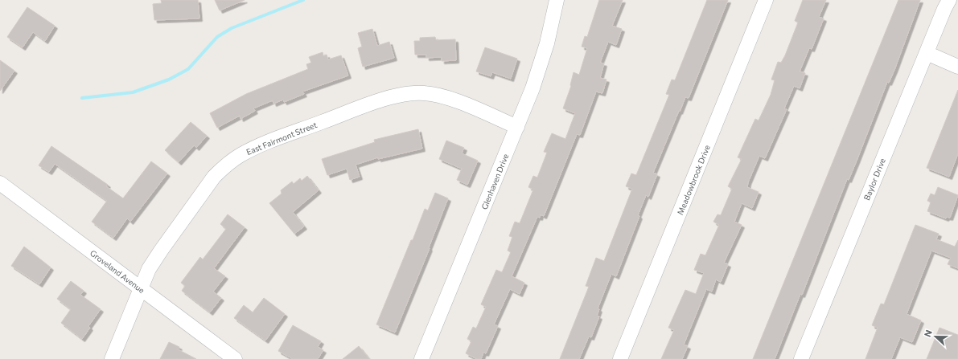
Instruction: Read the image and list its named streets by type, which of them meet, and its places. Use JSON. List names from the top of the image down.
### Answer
{
  "streets": {
    "street": [
      "East Fairmont Street",
      "Baylor Drive",
      "Meadowbrook Drive",
      "Glenhaven Drive",
      "Groveland Avenue"
    ]
  },
  "crossings": [
    ["East Fairmont Street", "Glenhaven Drive"],
    ["East Fairmont Street", "Groveland Avenue"]
  ],
  "north": "left"
}
